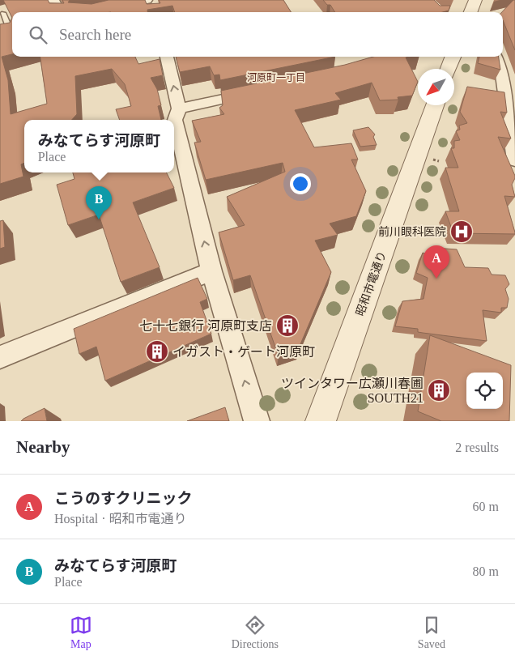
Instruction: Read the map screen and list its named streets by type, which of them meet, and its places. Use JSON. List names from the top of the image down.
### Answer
{
  "streets": {
    "street": ["昭和市電通り"]
  },
  "districts": ["河原町一丁目"],
  "places": {
    "hospital": ["前川眼科医院"],
    "building": ["七十七銀行 河原町支店", "イガスト・ゲート河原町", "ツインタワー広瀬川春圃 SOUTH21"]
  },
  "north": "bottom left",
  "page": {
    "search": "Search here",
    "popup": ["みなてらす河原町", "Place"],
    "pins": ["B", "A"],
    "heading": ["Nearby", "2 results"],
    "list": [
      {
        "mark": "A",
        "name": "こうのすクリニック",
        "note": "Hospital · 昭和市電通り",
        "value": "60 m"
      },
      {
        "mark": "B",
        "name": "みなてらす河原町",
        "note": "Place",
        "value": "80 m"
      }
    ],
    "nav": ["Map", "Directions", "Saved"]
  }
}
